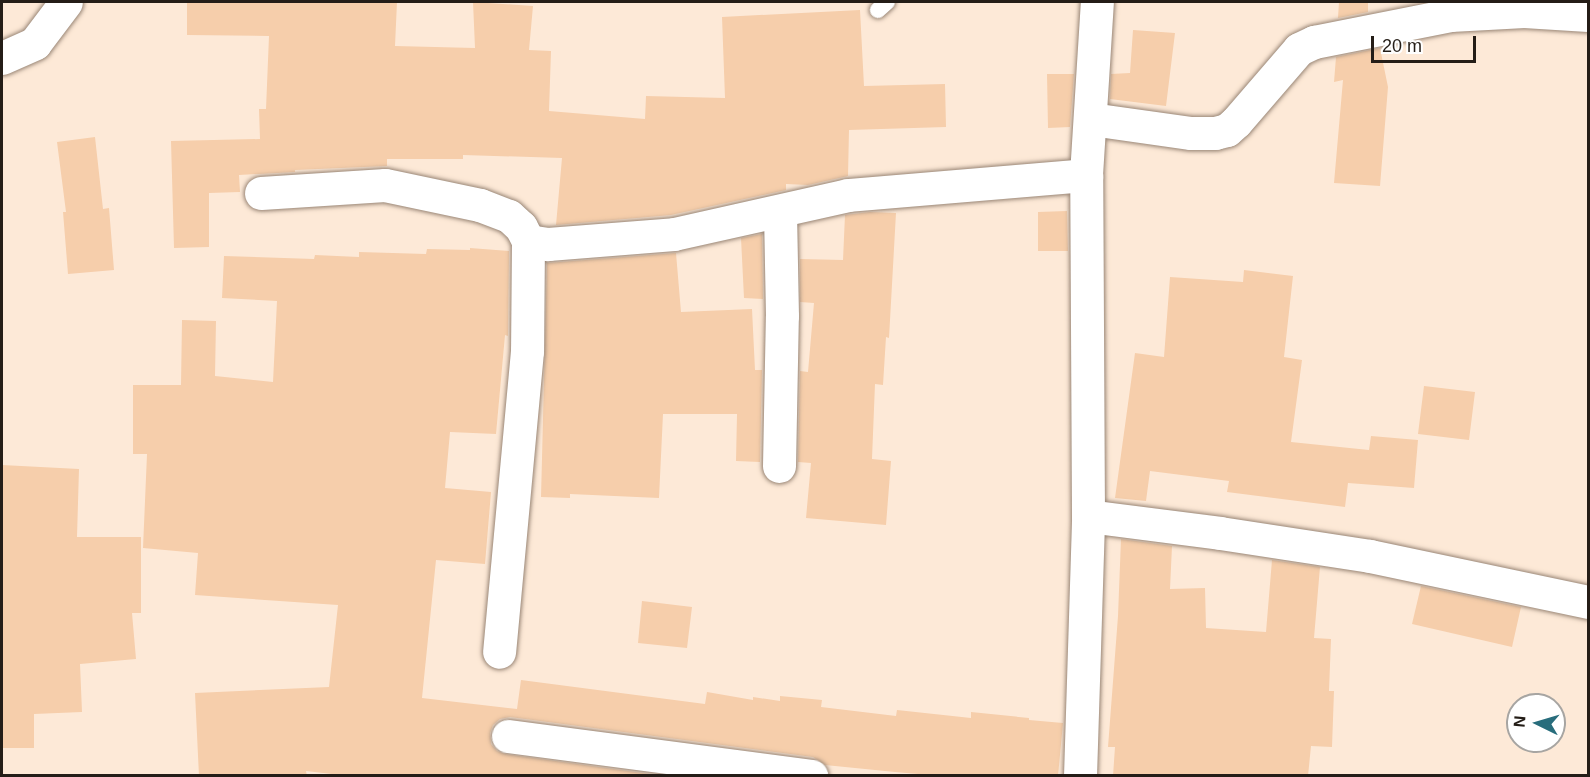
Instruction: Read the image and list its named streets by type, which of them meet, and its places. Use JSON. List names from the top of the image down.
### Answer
{
  "scale_bar": "20 m",
  "north": "left"
}
